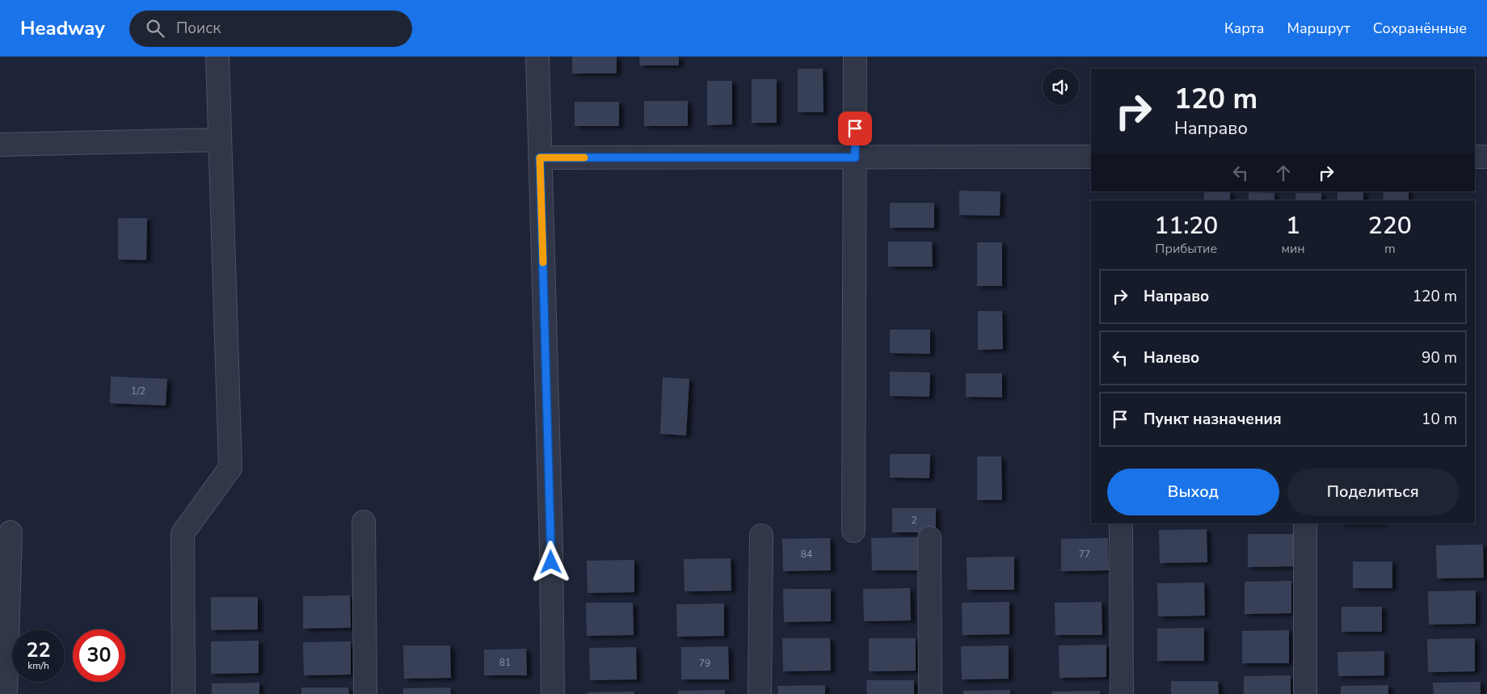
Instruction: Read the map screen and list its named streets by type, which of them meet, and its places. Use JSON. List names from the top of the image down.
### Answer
{
  "house_numbers": [
    "1/2",
    "2",
    "84",
    "77",
    "81",
    "79"
  ],
  "page": {
    "header": "Headway",
    "search": "Поиск",
    "nav": ["Карта", "Маршрут", "Сохранённые"],
    "turn": ["120 m", "Направо"],
    "eta": [
      "11:20",
      "Прибытие",
      "1",
      "мин",
      "220",
      "m"
    ],
    "list": [
      {
        "name": "Направо",
        "value": "120 m"
      },
      {
        "name": "Налево",
        "value": "90 m"
      },
      {
        "name": "Пункт назначения",
        "value": "10 m"
      }
    ],
    "buttons": ["Выход", "Поделиться"],
    "speed": "22 km/h",
    "limit": "30"
  }
}
